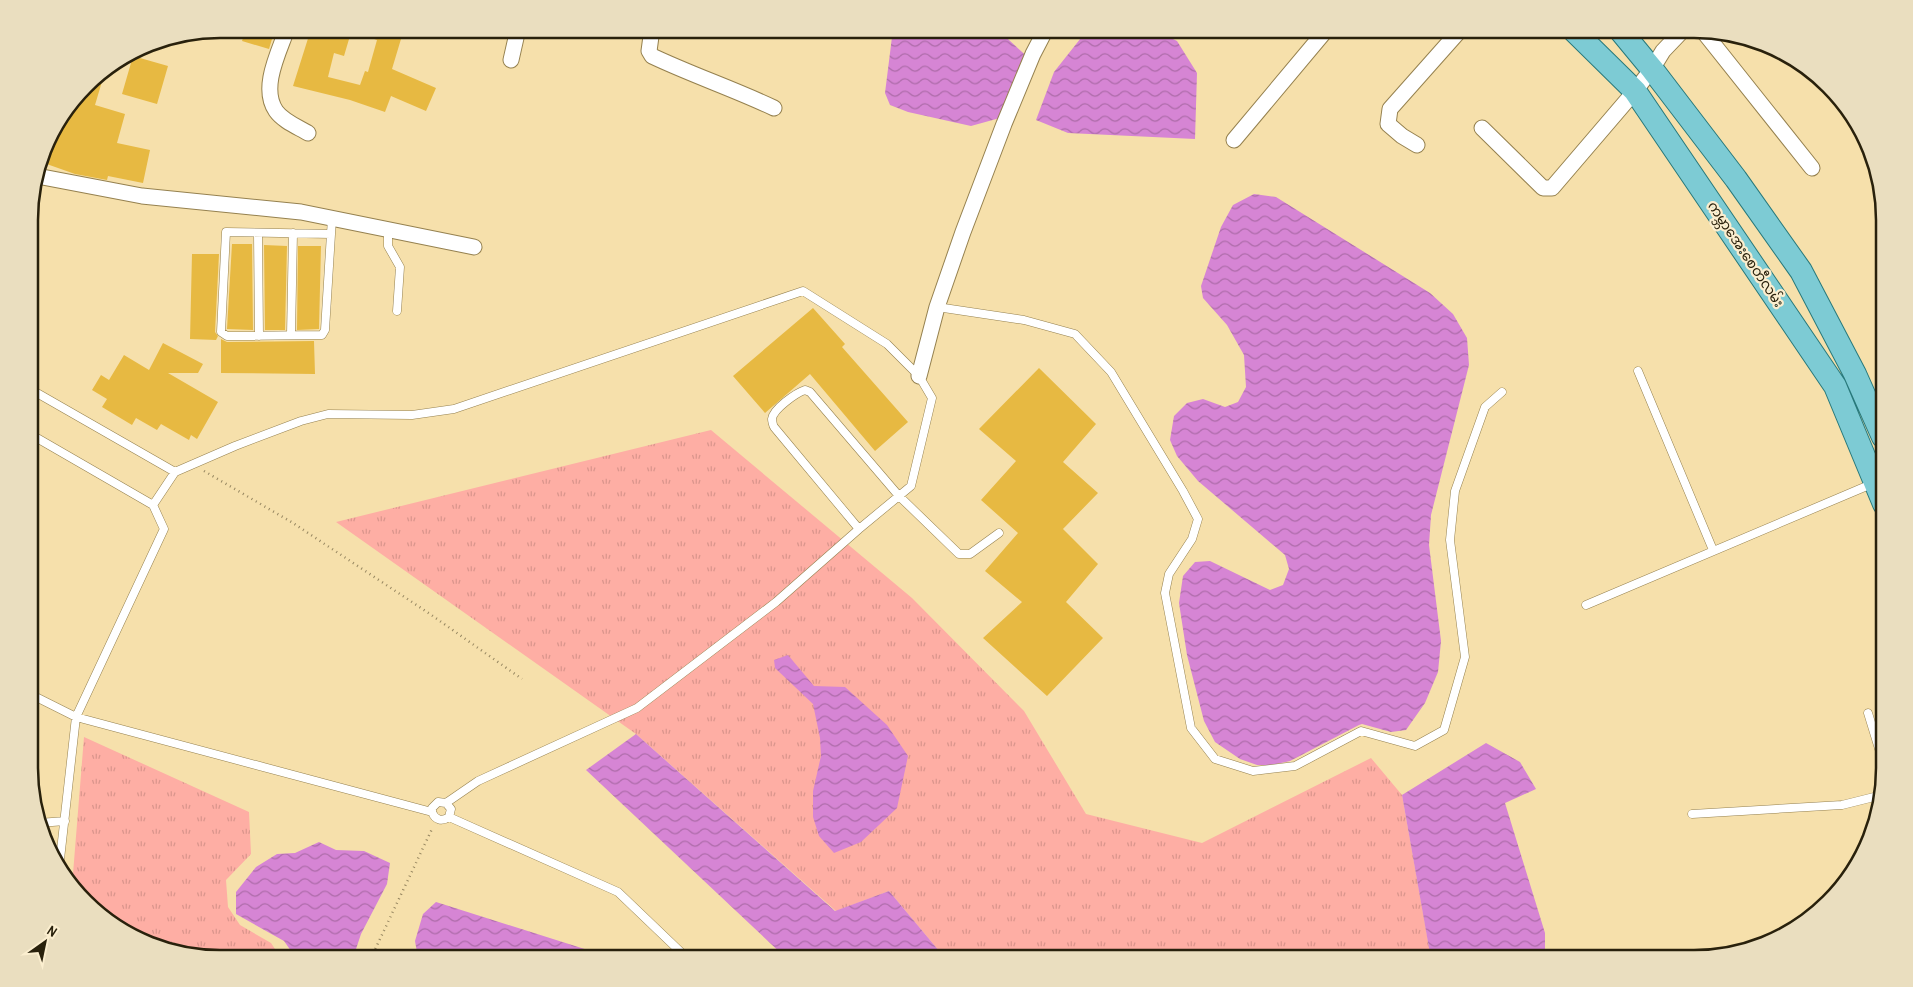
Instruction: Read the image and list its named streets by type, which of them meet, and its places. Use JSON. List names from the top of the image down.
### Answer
{
  "streets": {
    "main road": ["ကမ္ဘာအေးစေတီလမ်း"]
  },
  "north": "top right"
}
